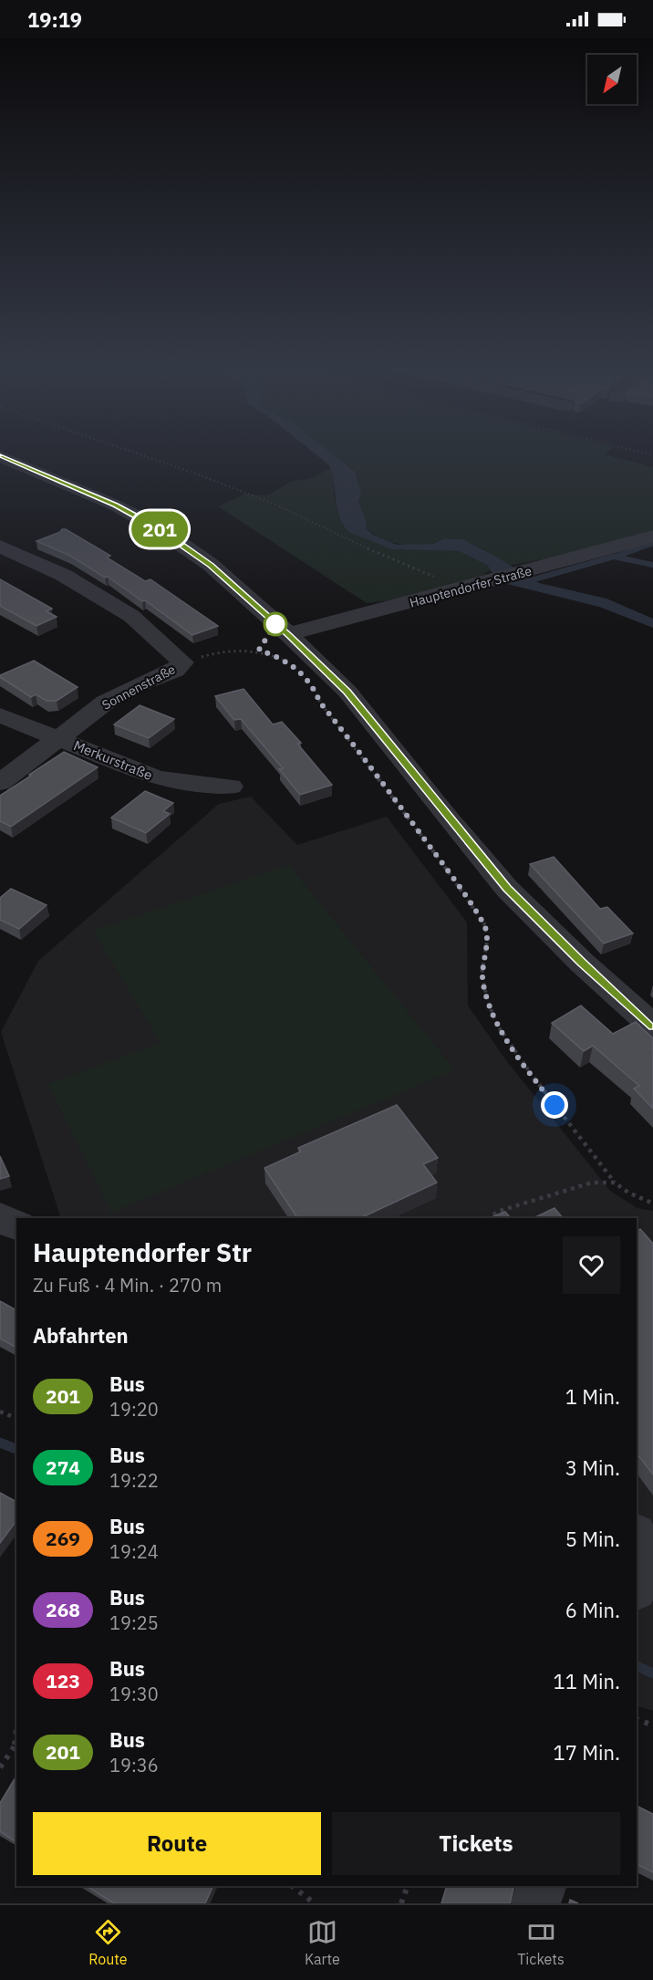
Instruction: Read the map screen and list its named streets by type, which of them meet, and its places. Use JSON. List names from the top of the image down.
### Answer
{
  "streets": {
    "street": ["Hauptendorfer Straße", "Sonnenstraße", "Merkurstraße"]
  },
  "crossings": [
    ["Sonnenstraße", "Merkurstraße"]
  ],
  "lines": ["bus line 201"],
  "north": "bottom left",
  "page": {
    "status": "19:19",
    "on_map": "201",
    "heading": [
      ["Hauptendorfer Str", "Zu Fuß · 4 Min. · 270 m"],
      "Abfahrten"
    ],
    "list": [
      {
        "mark": "201",
        "name": "Bus",
        "note": "19:20",
        "value": "1 Min."
      },
      {
        "mark": "274",
        "name": "Bus",
        "note": "19:22",
        "value": "3 Min."
      },
      {
        "mark": "269",
        "name": "Bus",
        "note": "19:24",
        "value": "5 Min."
      },
      {
        "mark": "268",
        "name": "Bus",
        "note": "19:25",
        "value": "6 Min."
      },
      {
        "mark": "123",
        "name": "Bus",
        "note": "19:30",
        "value": "11 Min."
      },
      {
        "mark": "201",
        "name": "Bus",
        "note": "19:36",
        "value": "17 Min."
      }
    ],
    "buttons": ["Route", "Tickets"],
    "tabs": ["Route", "Karte", "Tickets"]
  }
}
